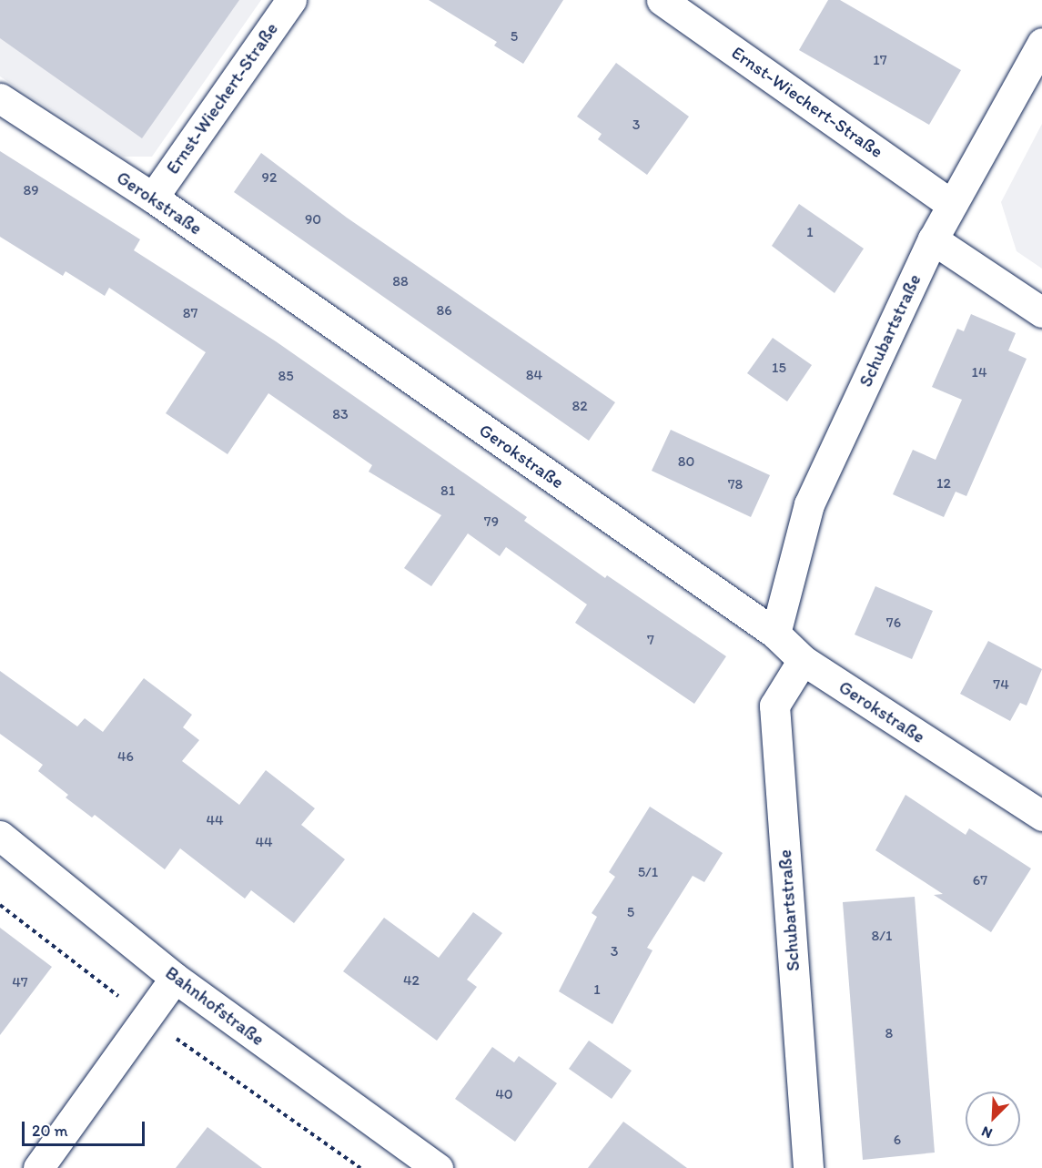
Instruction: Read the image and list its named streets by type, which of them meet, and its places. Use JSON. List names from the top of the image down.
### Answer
{
  "streets": {
    "street": [
      "Ernst-Wiechert-Straße",
      "Gerokstraße",
      "Schubartstraße",
      "Bahnhofstraße"
    ]
  },
  "crossings": [
    ["Ernst-Wiechert-Straße", "Gerokstraße"],
    ["Ernst-Wiechert-Straße", "Schubartstraße"],
    ["Gerokstraße", "Schubartstraße"]
  ],
  "house_numbers": [
    "5",
    "17",
    "3",
    "92",
    "89",
    "90",
    "1",
    "88",
    "86",
    "87",
    "15",
    "14",
    "84",
    "85",
    "82",
    "83",
    "80",
    "12",
    "78",
    "81",
    "79",
    "76",
    "7",
    "74",
    "46",
    "44",
    "44",
    "5/1",
    "67",
    "5",
    "8/1",
    "3",
    "42",
    "47",
    "1",
    "8",
    "40",
    "6"
  ],
  "scale_bar": "20 m",
  "north": "bottom left"
}
